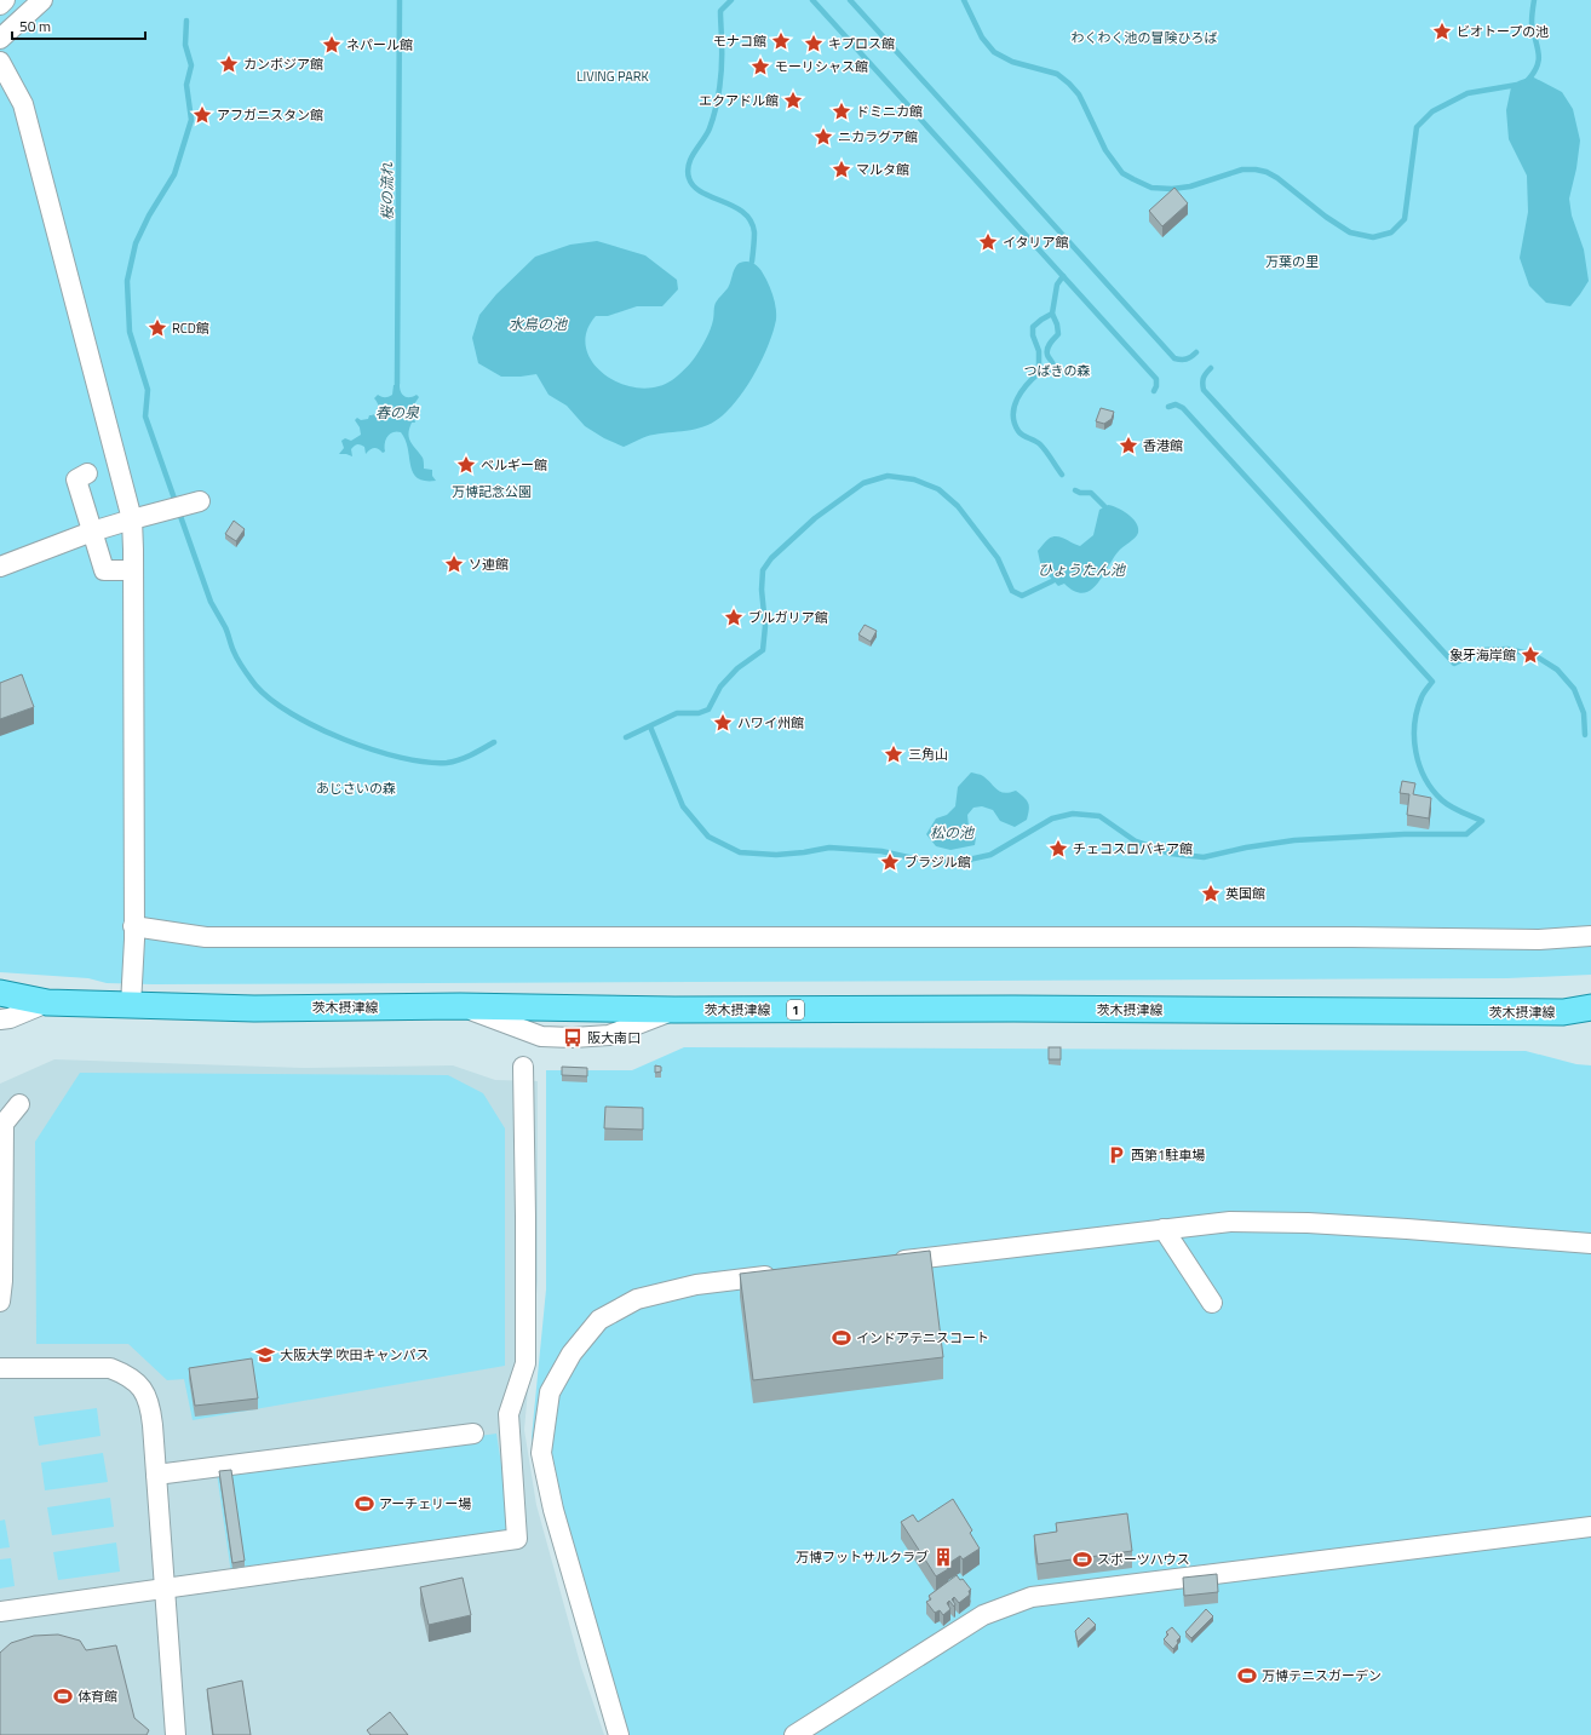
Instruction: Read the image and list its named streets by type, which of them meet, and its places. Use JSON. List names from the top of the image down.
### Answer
{
  "streets": {
    "main road": ["茨木摂津線", "1"]
  },
  "water": [
    "桜の流れ",
    "水鳥の池",
    "春の泉",
    "ひょうたん池",
    "松の池"
  ],
  "parks": [
    "わくわく池の冒険ひろば",
    "LIVING PARK",
    "万葉の里",
    "つばきの森",
    "万博記念公園",
    "あじさいの森"
  ],
  "places": {
    "place": [
      "ビオトープの池",
      "モナコ館",
      "キプロス館",
      "ネパール館",
      "カンボジア館",
      "モーリシャス館",
      "エクアドル館",
      "ドミニカ館",
      "アフガニスタン館",
      "ニカラグア館",
      "マルタ館",
      "イタリア館",
      "RCD館",
      "香港館",
      "ベルギー館",
      "ソ連館",
      "ブルガリア館",
      "象牙海岸館",
      "ハワイ州館",
      "三角山",
      "チェコスロバキア館",
      "ブラジル館",
      "英国館"
    ],
    "bus stop": ["阪大南口"],
    "parking": ["西第1駐車場"],
    "sports": [
      "インドアテニスコート",
      "アーチェリー場",
      "スポーツハウス",
      "万博テニスガーデン",
      "体育館"
    ],
    "school or university": ["大阪大学 吹田キャンパス"],
    "building": ["万博フットサルクラブ"]
  },
  "scale_bar": "50 m"
}
